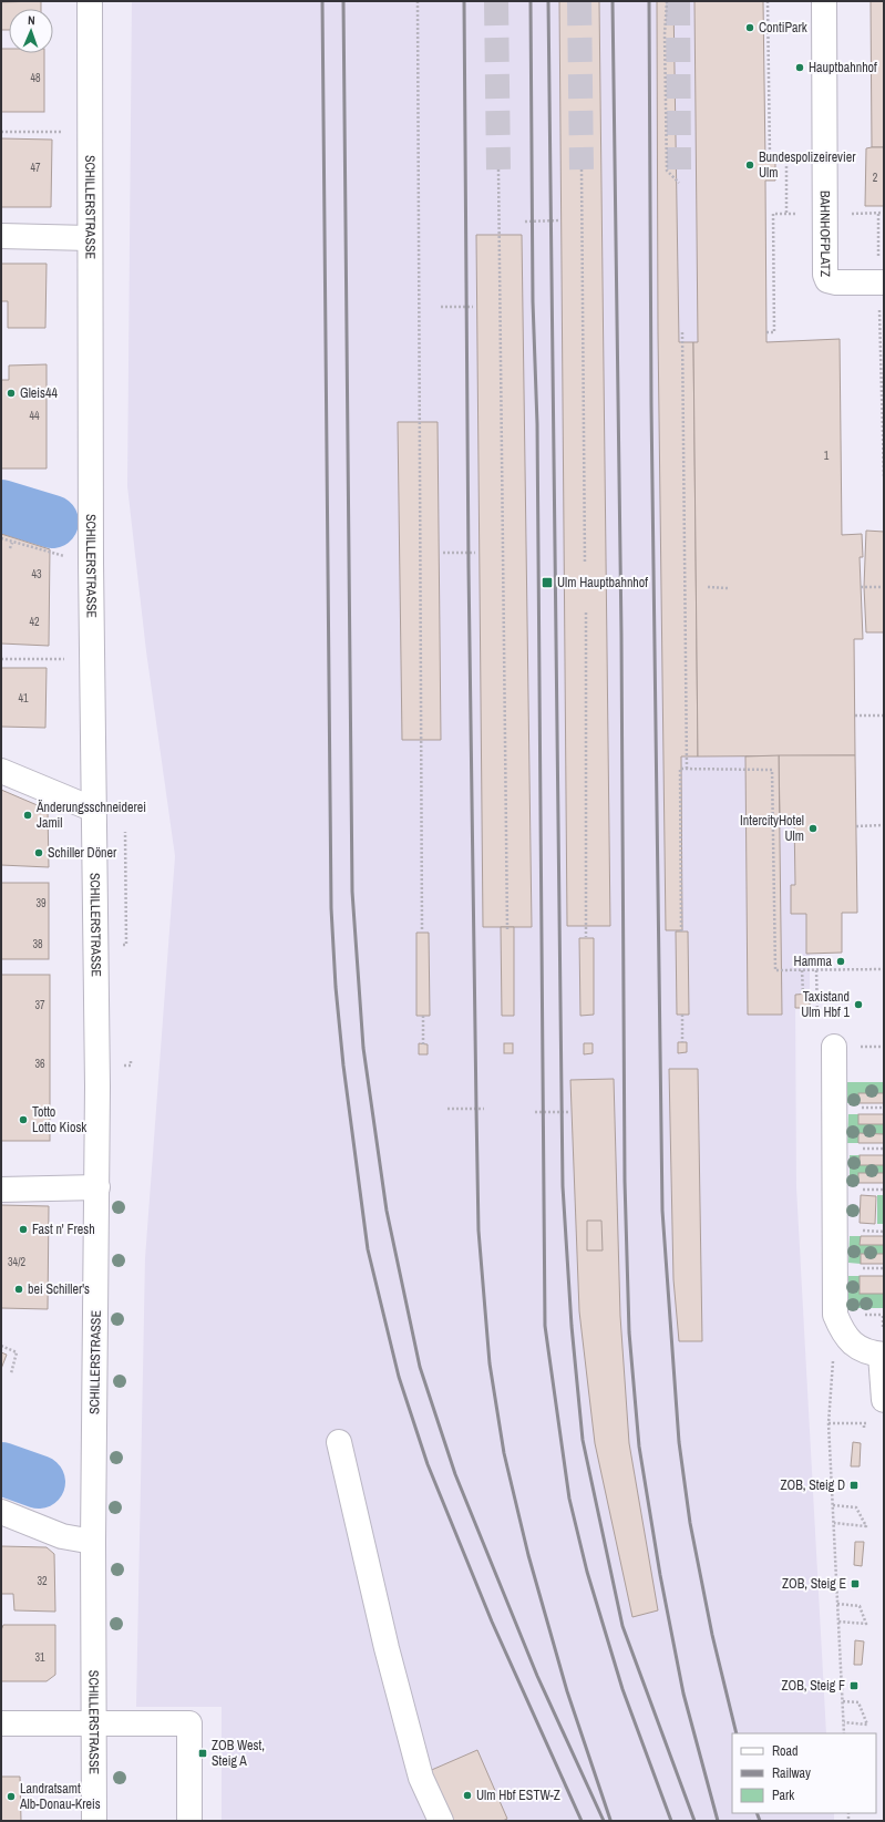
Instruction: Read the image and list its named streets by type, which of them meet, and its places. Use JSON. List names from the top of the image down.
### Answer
{
  "streets": {
    "street": ["SCHILLERSTRASSE", "BAHNHOFPLATZ"]
  },
  "places": {
    "other": [
      "ContiPark",
      "Hauptbahnhof",
      "Bundespolizeirevier Ulm",
      "Gleis44",
      "Änderungsschneiderei Jamil",
      "IntercityHotel Ulm",
      "Schiller Döner",
      "Hamma",
      "Taxistand Ulm Hbf 1",
      "Totto Lotto Kiosk",
      "Fast n' Fresh",
      "bei Schiller's",
      "Ulm Hbf ESTW-Z",
      "Landratsamt Alb-Donau-Kreis"
    ],
    "transit": [
      "Ulm Hauptbahnhof",
      "ZOB, Steig D",
      "ZOB, Steig E",
      "ZOB, Steig F",
      "ZOB West, Steig A"
    ]
  },
  "house_numbers": [
    "48",
    "47",
    "2",
    "44",
    "1",
    "43",
    "42",
    "41",
    "39",
    "38",
    "37",
    "36",
    "34/2",
    "32",
    "31"
  ],
  "legend": ["Road", "Railway", "Park"],
  "north": "top"
}
